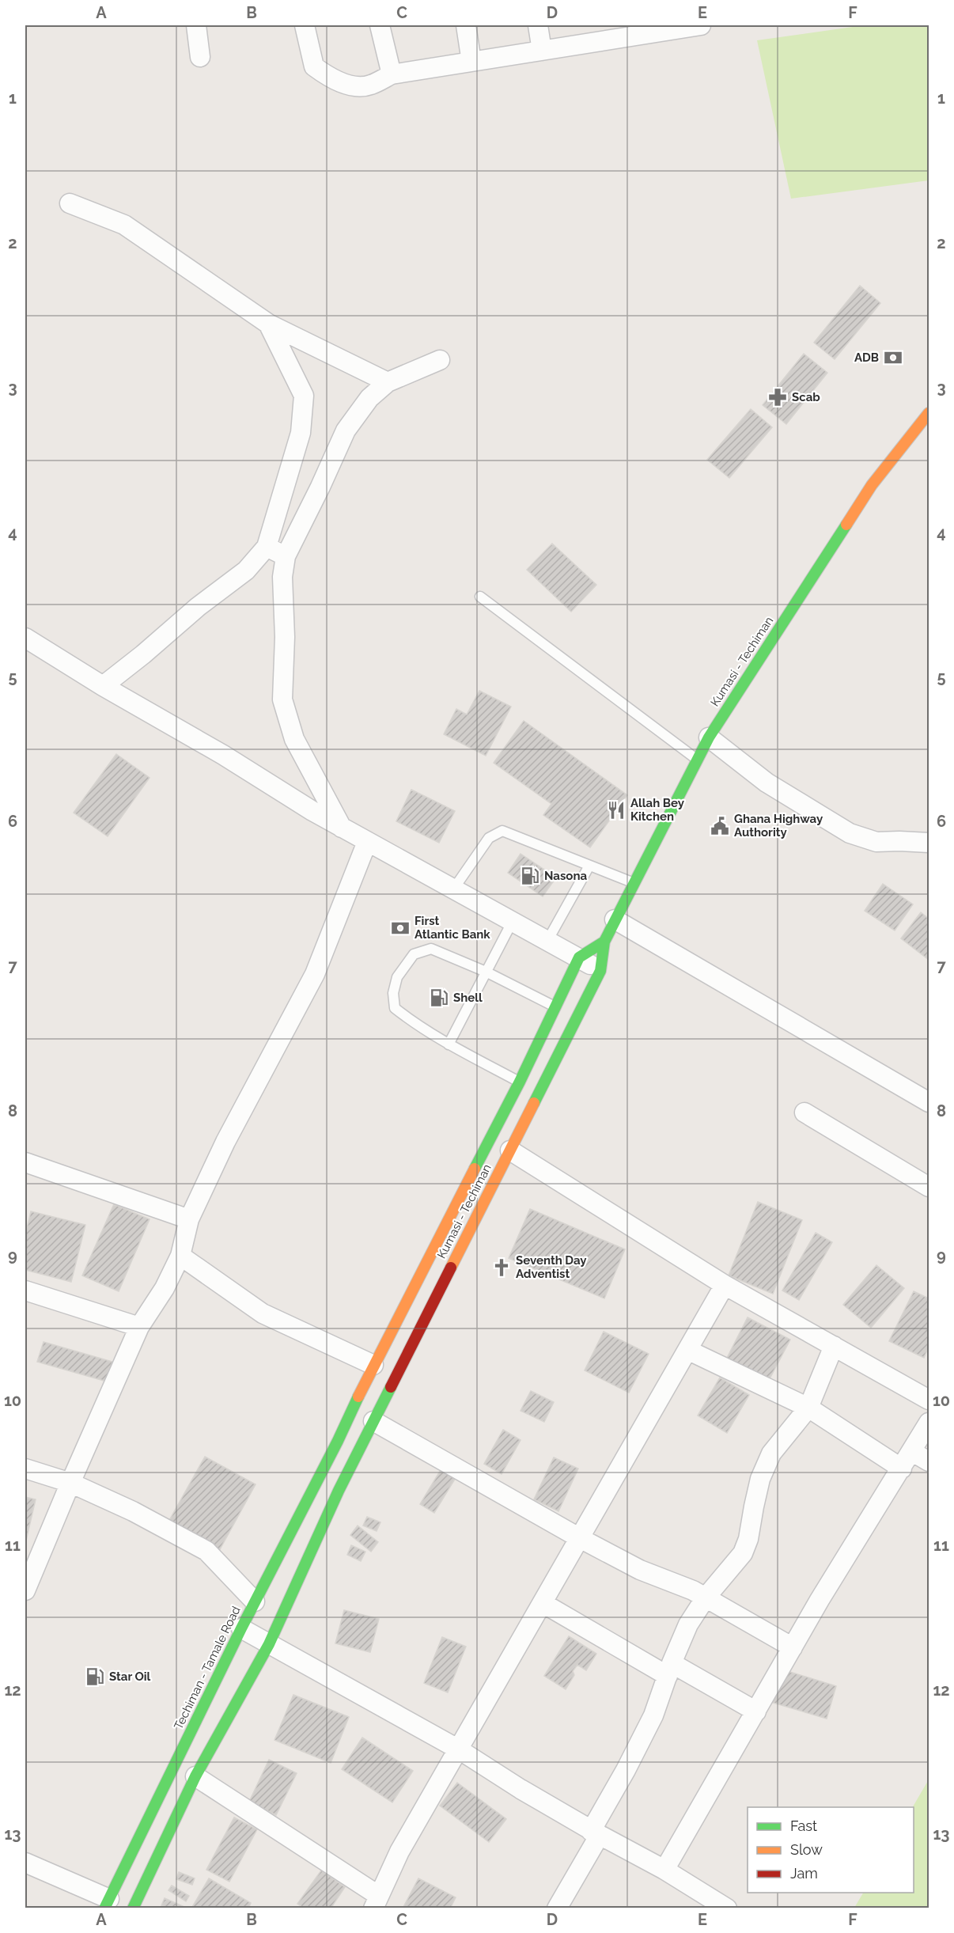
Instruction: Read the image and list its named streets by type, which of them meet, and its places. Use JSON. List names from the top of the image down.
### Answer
{
  "streets": {
    "highway": ["Kumasi - Techiman", "Techiman - Tamale Road"]
  },
  "crossings": [
    ["Kumasi - Techiman", "Techiman - Tamale Road"]
  ],
  "places": {
    "bank": ["ADB", "First Atlantic Bank"],
    "pharmacy": ["Scab"],
    "restaurant": ["Allah Bey Kitchen"],
    "public building": ["Ghana Highway Authority"],
    "fuel station": ["Nasona", "Shell", "Star Oil"],
    "church": ["Seventh Day Adventist"]
  },
  "legend": ["Fast", "Slow", "Jam"],
  "grid": {
    "columns": [
      "A",
      "B",
      "C",
      "D",
      "E",
      "F"
    ],
    "rows": [
      "1",
      "2",
      "3",
      "4",
      "5",
      "6",
      "7",
      "8",
      "9",
      "10",
      "11",
      "12",
      "13"
    ]
  }
}
